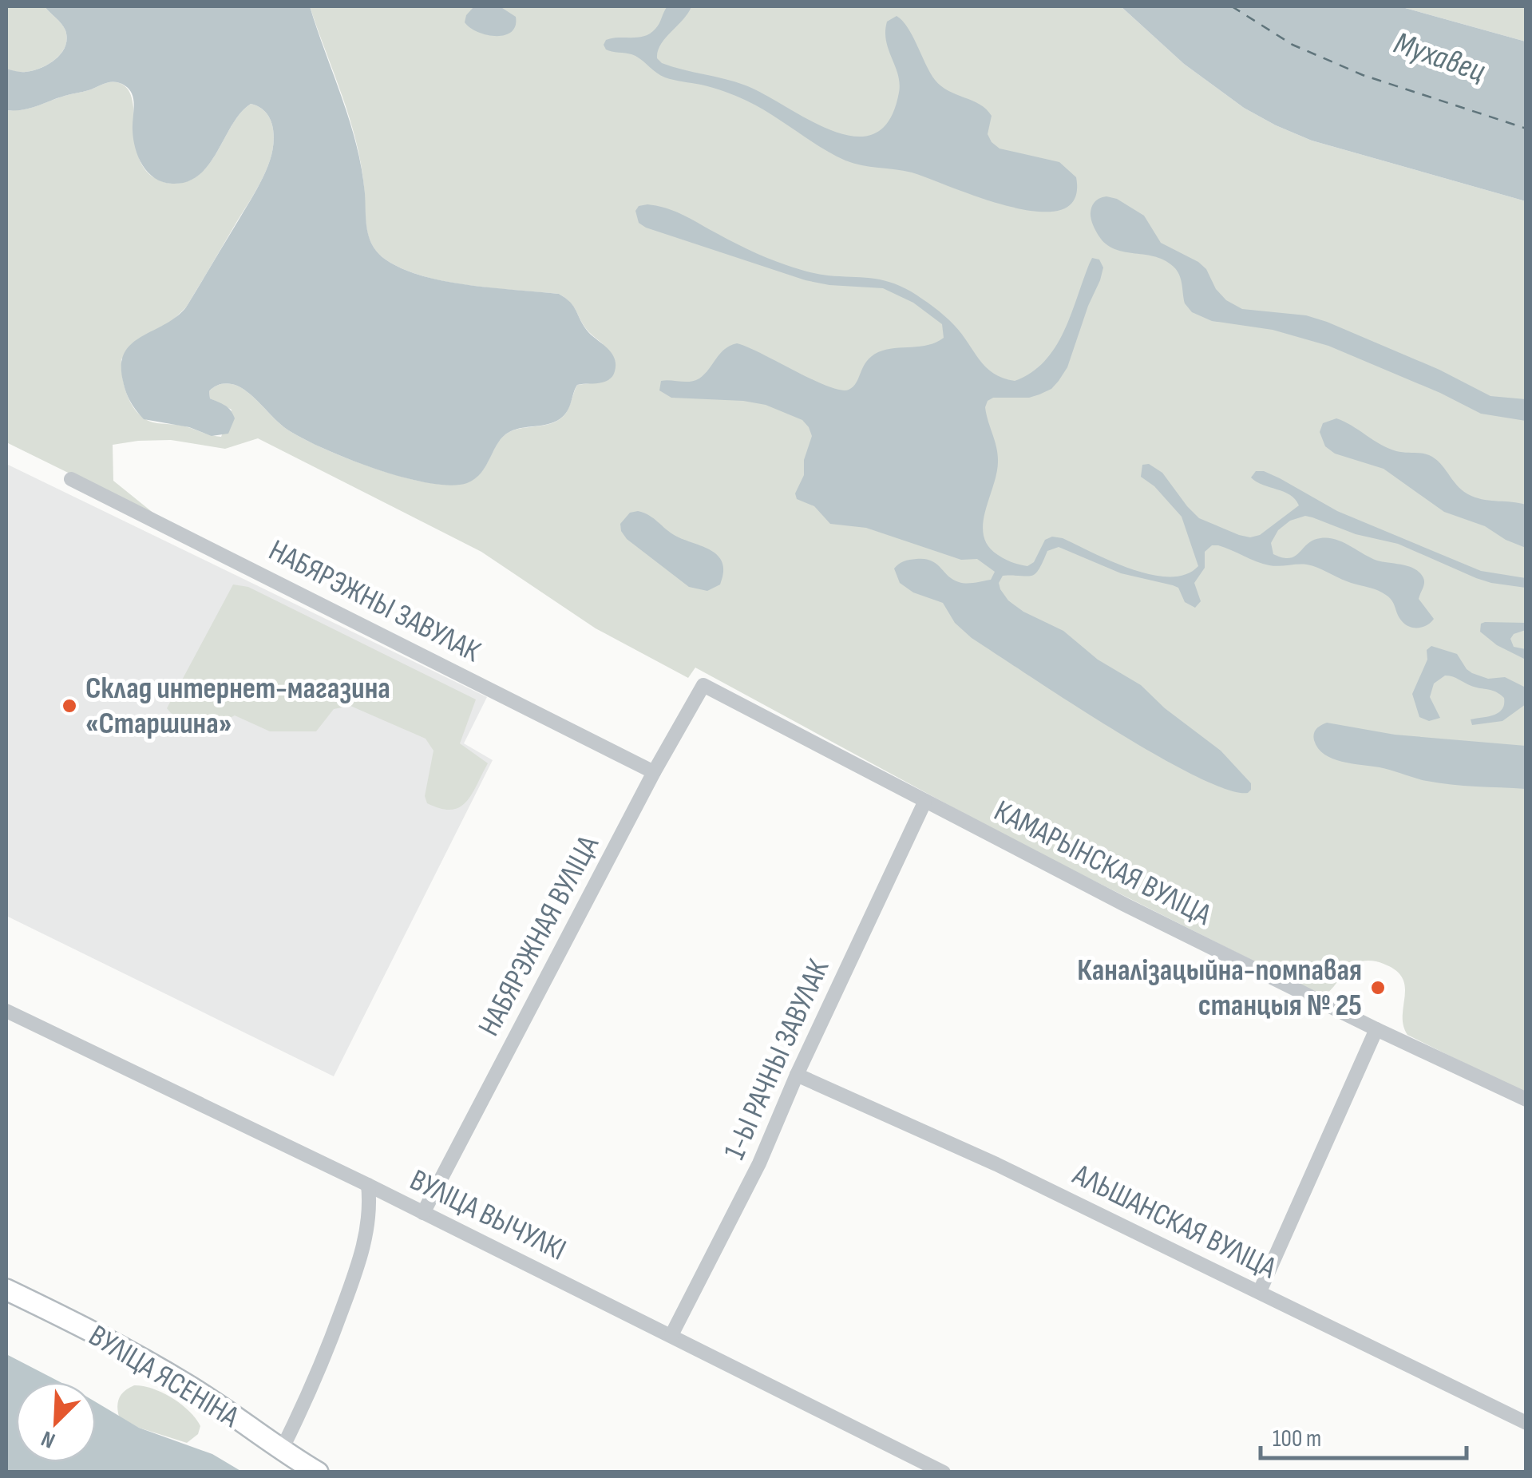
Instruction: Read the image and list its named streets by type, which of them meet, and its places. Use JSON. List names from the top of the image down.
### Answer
{
  "streets": {
    "street": [
      "НАБЯРЭЖНЫ ЗАВУЛАК",
      "КАМАРЫНСКАЯ ВУЛІЦА",
      "НАБЯРЭЖНАЯ ВУЛІЦА",
      "1-Ы РАЧНЫ ЗАВУЛАК",
      "ВУЛІЦА ВЫЧУЛКІ",
      "АЛЬШАНСКАЯ ВУЛІЦА",
      "ВУЛІЦА ЯСЕНІНА"
    ]
  },
  "crossings": [
    ["НАБЯРЭЖНЫ ЗАВУЛАК", "НАБЯРЭЖНАЯ ВУЛІЦА"],
    ["КАМАРЫНСКАЯ ВУЛІЦА", "НАБЯРЭЖНАЯ ВУЛІЦА"],
    ["КАМАРЫНСКАЯ ВУЛІЦА", "1-Ы РАЧНЫ ЗАВУЛАК"],
    ["НАБЯРЭЖНАЯ ВУЛІЦА", "ВУЛІЦА ВЫЧУЛКІ"],
    ["1-Ы РАЧНЫ ЗАВУЛАК", "ВУЛІЦА ВЫЧУЛКІ"],
    ["1-Ы РАЧНЫ ЗАВУЛАК", "АЛЬШАНСКАЯ ВУЛІЦА"]
  ],
  "water": ["Мухавец"],
  "places": ["Склад интернет-магазина «Старшина»", "Каналізацыйна-помпавая станцыя № 25"],
  "scale_bar": "100 m",
  "north": "bottom left"
}
